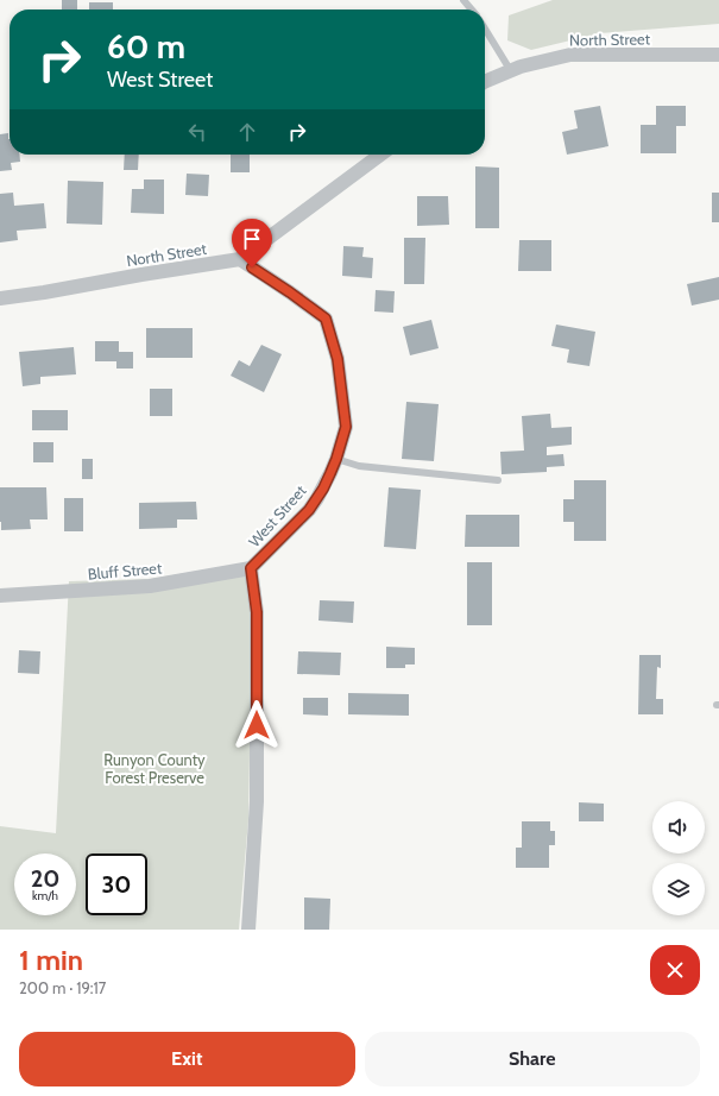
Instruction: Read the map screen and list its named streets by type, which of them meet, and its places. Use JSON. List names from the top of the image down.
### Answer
{
  "streets": {
    "street": ["North Street", "West Street", "Bluff Street"]
  },
  "crossings": [
    ["North Street", "West Street"],
    ["West Street", "Bluff Street"]
  ],
  "parks": ["Runyon County Forest Preserve"],
  "page": {
    "turn": ["60 m", "West Street"],
    "speed": "20 km/h",
    "limit": "30",
    "heading": ["1 min", "200 m · 19:17"],
    "buttons": ["Exit", "Share"]
  }
}
